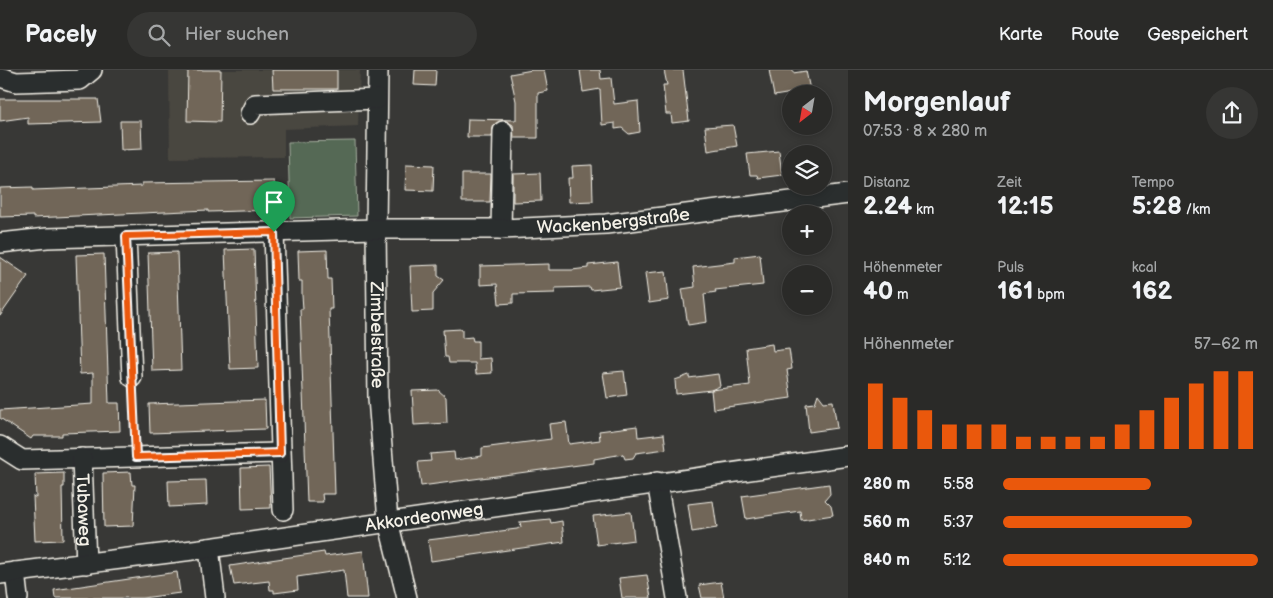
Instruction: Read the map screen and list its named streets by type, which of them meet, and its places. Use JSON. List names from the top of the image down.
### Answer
{
  "streets": {
    "street": [
      "Wackenbergstraße",
      "Zimbelstraße",
      "Tubaweg",
      "Akkordeonweg"
    ]
  },
  "crossings": [
    ["Wackenbergstraße", "Zimbelstraße"],
    ["Zimbelstraße", "Akkordeonweg"],
    ["Tubaweg", "Akkordeonweg"]
  ],
  "north": "bottom left",
  "page": {
    "header": "Pacely",
    "search": "Hier suchen",
    "nav": ["Karte", "Route", "Gespeichert"],
    "heading": ["Morgenlauf", "07:53 · 8 × 280 m"],
    "map_buttons": ["+", "−"],
    "stats": [
      ["Distanz", "2.24 km"],
      ["Zeit", "12:15"],
      ["Tempo", "5:28 /km"],
      ["Höhenmeter", "40 m"],
      ["Puls", "161 bpm"],
      ["kcal", "162"]
    ],
    "chart": ["Höhenmeter", "57–62 m"],
    "list": [
      {
        "name": "280 m",
        "note": "5:58"
      },
      {
        "name": "560 m",
        "note": "5:37"
      },
      {
        "name": "840 m",
        "note": "5:12"
      }
    ]
  }
}
